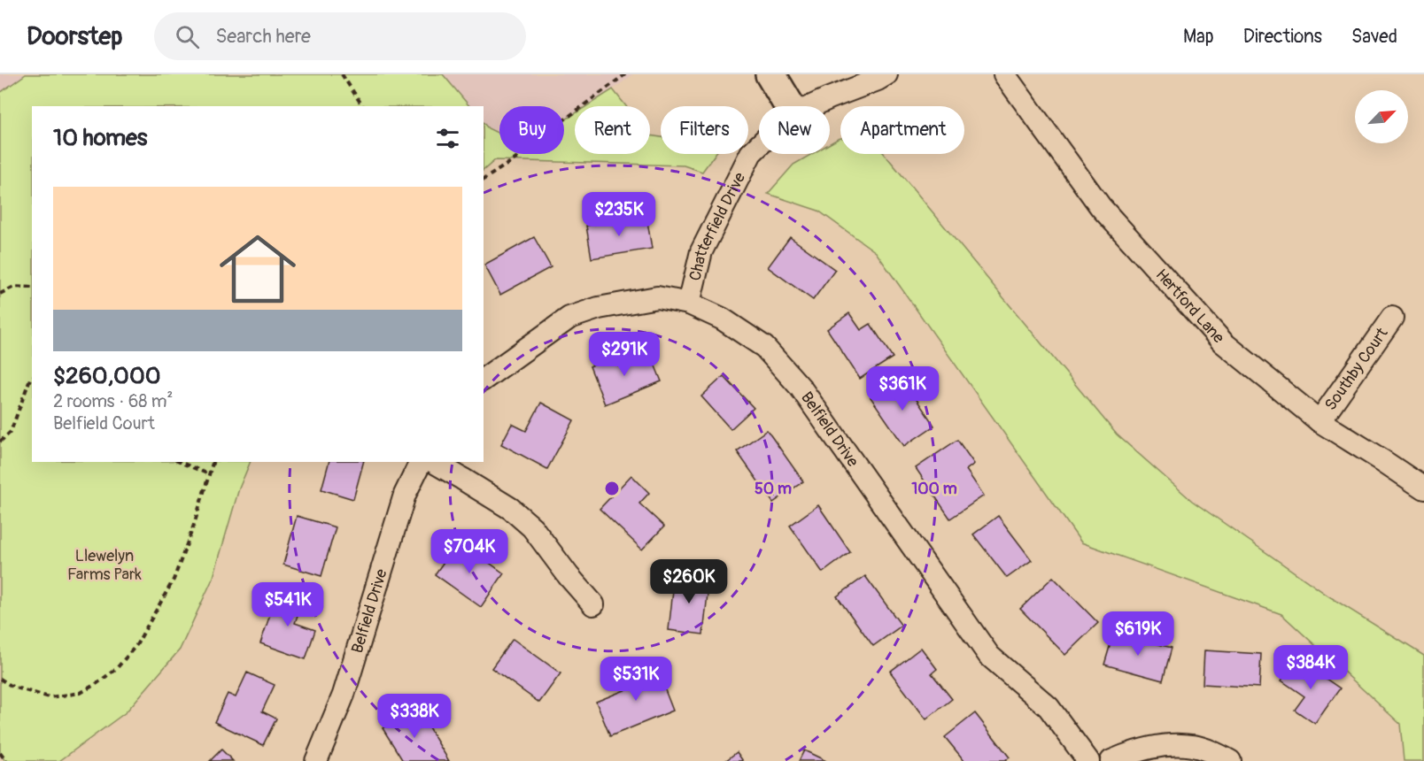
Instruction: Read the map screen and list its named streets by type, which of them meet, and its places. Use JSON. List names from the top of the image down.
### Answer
{
  "streets": {
    "street": [
      "Chatterfield Drive",
      "Hertford Lane",
      "Southby Court",
      "Belfield Drive"
    ]
  },
  "crossings": [
    ["Chatterfield Drive", "Belfield Drive"],
    ["Hertford Lane", "Southby Court"]
  ],
  "parks": ["Llewelyn Farms Park"],
  "north": "top right",
  "page": {
    "header": "Doorstep",
    "search": "Search here",
    "nav": ["Map", "Directions", "Saved"],
    "chip": [
      "Buy",
      "Rent",
      "Filters",
      "New",
      "Apartment"
    ],
    "heading": "10 homes",
    "list": [
      {
        "name": "$260,000",
        "note": "2 rooms · 68 m² · Belfield Court"
      }
    ],
    "price": [
      "$235K",
      "$291K",
      "$361K",
      "$704K",
      "$260K",
      "$541K",
      "$619K",
      "$384K",
      "$531K",
      "$338K"
    ]
  },
  "rings": ["50 m", "100 m"]
}
